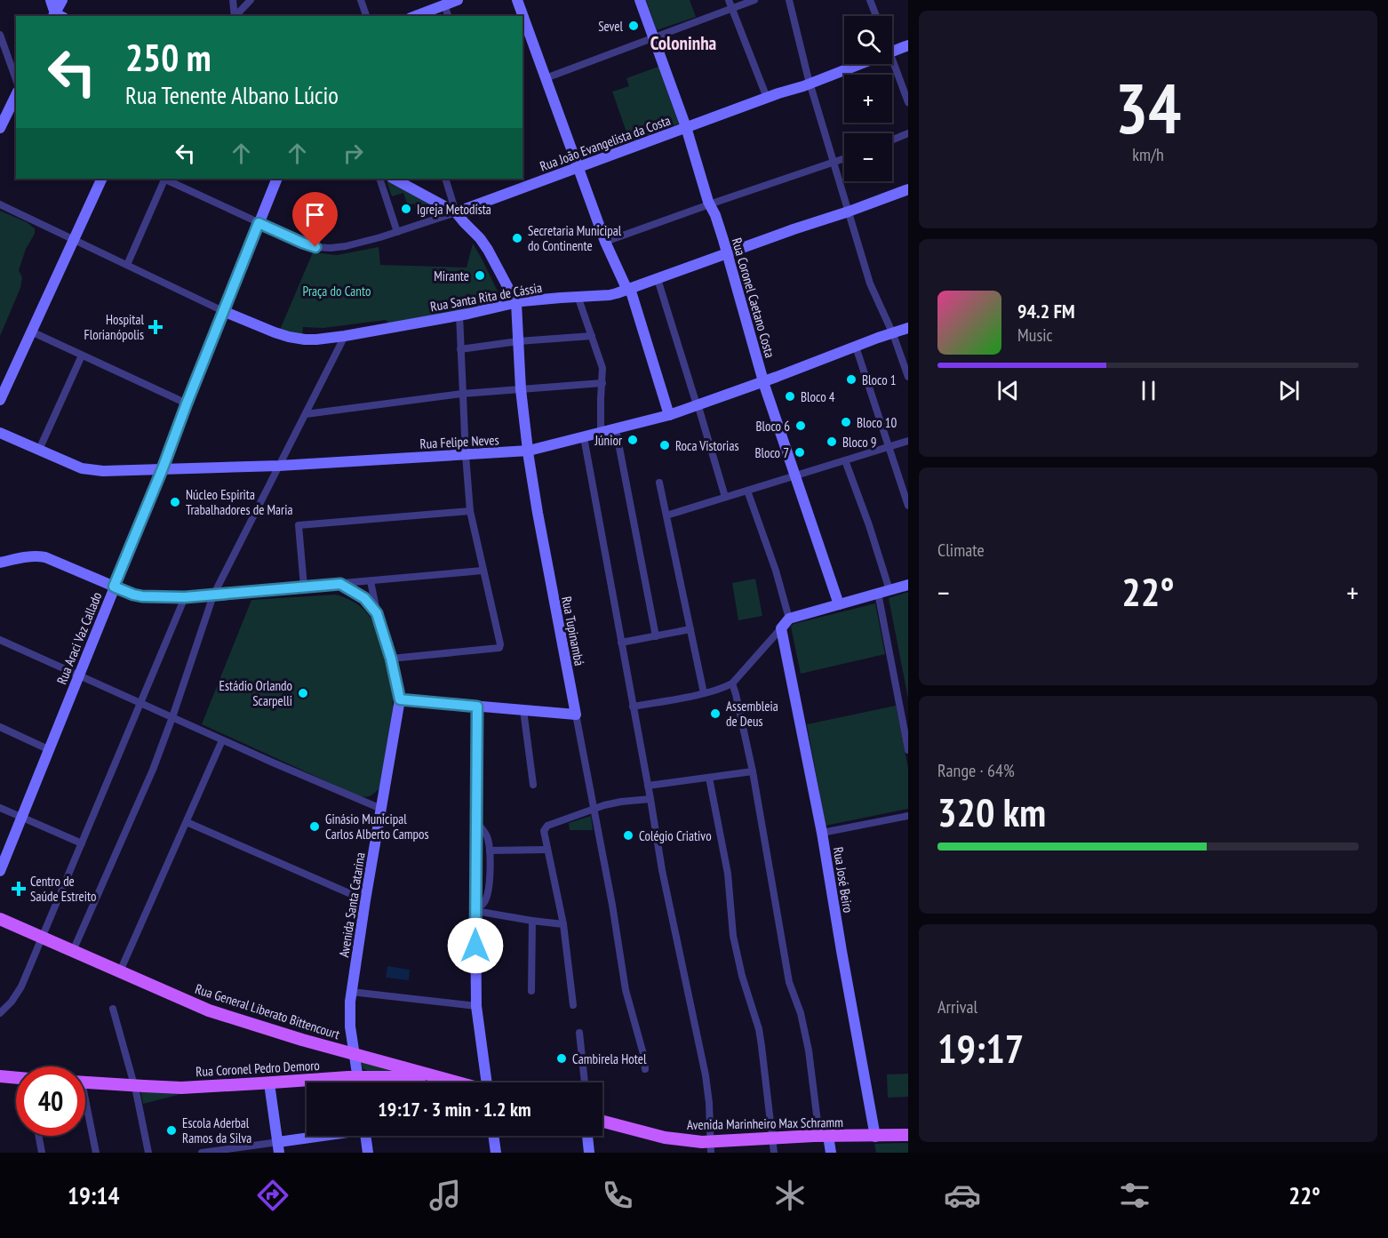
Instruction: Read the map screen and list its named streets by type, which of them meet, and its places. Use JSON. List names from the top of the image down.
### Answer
{
  "streets": {
    "main road": ["Rua General Liberato Bittencourt", "Rua Coronel Pedro Demoro", "Avenida Marinheiro Max Schramm"],
    "street": [
      "Rua João Evangelista da Costa",
      "Rua Santa Rita de Cássia",
      "Rua Coronel Caetano Costa",
      "Rua Felipe Neves",
      "Rua Tupinambá",
      "Rua Araci Vaz Callado",
      "Rua José Beiro",
      "Avenida Santa Catarina"
    ]
  },
  "crossings": [
    ["Rua João Evangelista da Costa", "Rua Coronel Caetano Costa"],
    ["Rua João Evangelista da Costa", "Rua Tupinambá"],
    ["Rua João Evangelista da Costa", "Rua Araci Vaz Callado"],
    ["Rua Santa Rita de Cássia", "Rua Coronel Caetano Costa"],
    ["Rua Santa Rita de Cássia", "Rua Tupinambá"],
    ["Rua Santa Rita de Cássia", "Rua Araci Vaz Callado"],
    ["Rua Coronel Caetano Costa", "Rua Felipe Neves"],
    ["Rua Felipe Neves", "Rua Tupinambá"],
    ["Rua Felipe Neves", "Rua Araci Vaz Callado"],
    ["Rua José Beiro", "Avenida Marinheiro Max Schramm"],
    ["Avenida Santa Catarina", "Rua General Liberato Bittencourt"],
    ["Avenida Santa Catarina", "Rua Coronel Pedro Demoro"],
    ["Rua General Liberato Bittencourt", "Rua Coronel Pedro Demoro"]
  ],
  "districts": ["Coloninha"],
  "parks": ["Praça do Canto"],
  "places": {
    "other": [
      "Sevel",
      "Igreja Metodista",
      "Secretaria Municipal do Continente",
      "Mirante",
      "Bloco 1",
      "Bloco 4",
      "Bloco 10",
      "Bloco 6",
      "Júnior",
      "Bloco 9",
      "Roca Vistorias",
      "Bloco 7",
      "Núcleo Espirita Trabalhadores de Maria",
      "Estádio Orlando Scarpelli",
      "Assembleia de Deus",
      "Ginásio Municipal Carlos Alberto Campos",
      "Colégio Criativo",
      "Cambirela Hotel",
      "Escola Aderbal Ramos da Silva"
    ],
    "health": ["Hospital Florianópolis", "Centro de Saúde Estreito"]
  },
  "page": {
    "tile": [
      ["34", "km/h"],
      "Climate",
      ["Range · 64%", "320 km"],
      ["Arrival", "19:17"]
    ],
    "map_buttons": ["+", "−"],
    "turn": ["250 m", "Rua Tenente Albano Lúcio"],
    "song": ["94.2 FM", "Music"],
    "heat": ["−", "22°", "+"],
    "limit": "40",
    "trip": "19:17 · 3 min · 1.2 km",
    "tabs": ["19:14", "22°"]
  }
}
